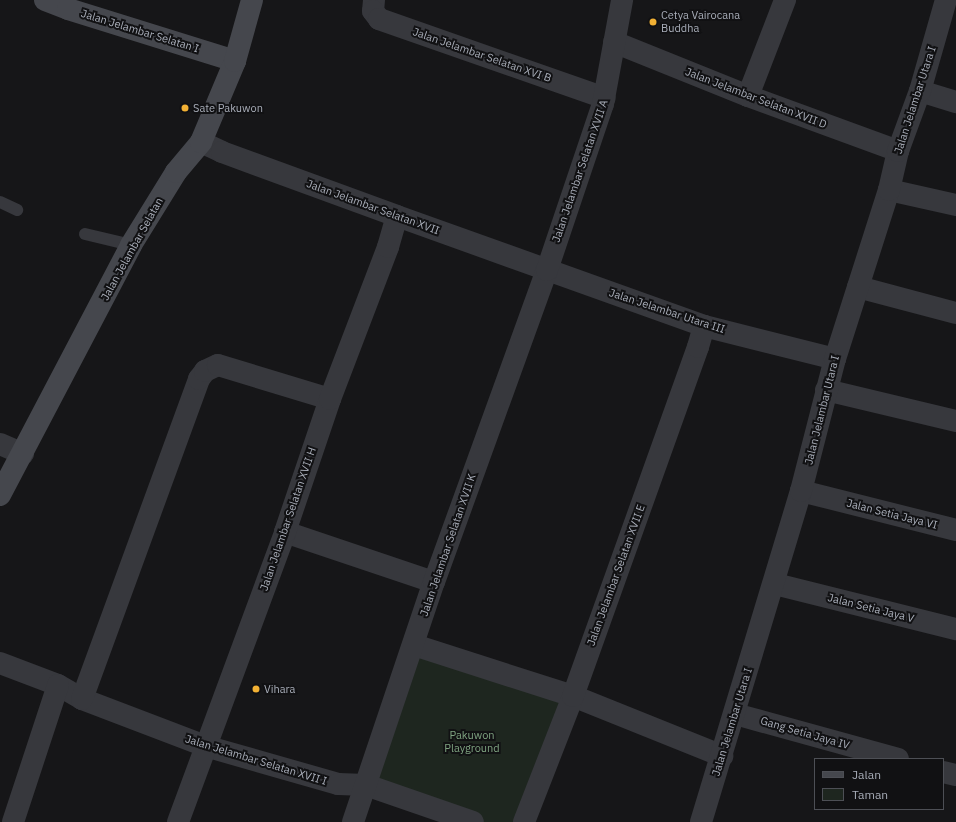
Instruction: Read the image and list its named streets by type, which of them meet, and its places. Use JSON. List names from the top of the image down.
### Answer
{
  "streets": {
    "street": [
      "Jalan Jelambar Selatan I",
      "Jalan Jelambar Selatan XVI B",
      "Jalan Jelambar Selatan XVII D",
      "Jalan Jelambar Utara I",
      "Jalan Jelambar Selatan XVII A",
      "Jalan Jelambar Selatan XVII",
      "Jalan Jelambar Selatan",
      "Jalan Jelambar Utara III",
      "Jalan Setia Jaya VI",
      "Jalan Jelambar Selatan XVII H",
      "Jalan Jelambar Selatan XVII K",
      "Jalan Jelambar Selatan XVII E",
      "Jalan Setia Jaya V",
      "Gang Setia Jaya IV",
      "Jalan Jelambar Selatan XVII I"
    ]
  },
  "crossings": [
    ["Jalan Jelambar Selatan I", "Jalan Jelambar Selatan"],
    ["Jalan Jelambar Selatan XVI B", "Jalan Jelambar Selatan XVII A"],
    ["Jalan Jelambar Selatan XVII D", "Jalan Jelambar Utara I"],
    ["Jalan Jelambar Selatan XVII D", "Jalan Jelambar Selatan XVII A"],
    ["Jalan Jelambar Utara I", "Jalan Jelambar Utara III"],
    ["Jalan Jelambar Utara I", "Jalan Setia Jaya VI"],
    ["Jalan Jelambar Utara I", "Jalan Setia Jaya V"],
    ["Jalan Jelambar Utara I", "Gang Setia Jaya IV"],
    ["Jalan Jelambar Selatan XVII A", "Jalan Jelambar Selatan XVII"],
    ["Jalan Jelambar Selatan XVII A", "Jalan Jelambar Utara III"],
    ["Jalan Jelambar Selatan XVII A", "Jalan Jelambar Selatan XVII K"],
    ["Jalan Jelambar Selatan XVII", "Jalan Jelambar Selatan"],
    ["Jalan Jelambar Selatan XVII", "Jalan Jelambar Utara III"],
    ["Jalan Jelambar Selatan XVII", "Jalan Jelambar Selatan XVII H"],
    ["Jalan Jelambar Selatan XVII", "Jalan Jelambar Selatan XVII K"],
    ["Jalan Jelambar Utara III", "Jalan Jelambar Selatan XVII K"],
    ["Jalan Jelambar Utara III", "Jalan Jelambar Selatan XVII E"],
    ["Jalan Jelambar Selatan XVII H", "Jalan Jelambar Selatan XVII I"],
    ["Jalan Jelambar Selatan XVII K", "Jalan Jelambar Selatan XVII I"]
  ],
  "parks": ["Pakuwon Playground"],
  "places": ["Cetya Vairocana Buddha", "Sate Pakuwon", "Vihara"],
  "legend": ["Jalan", "Taman"]
}
